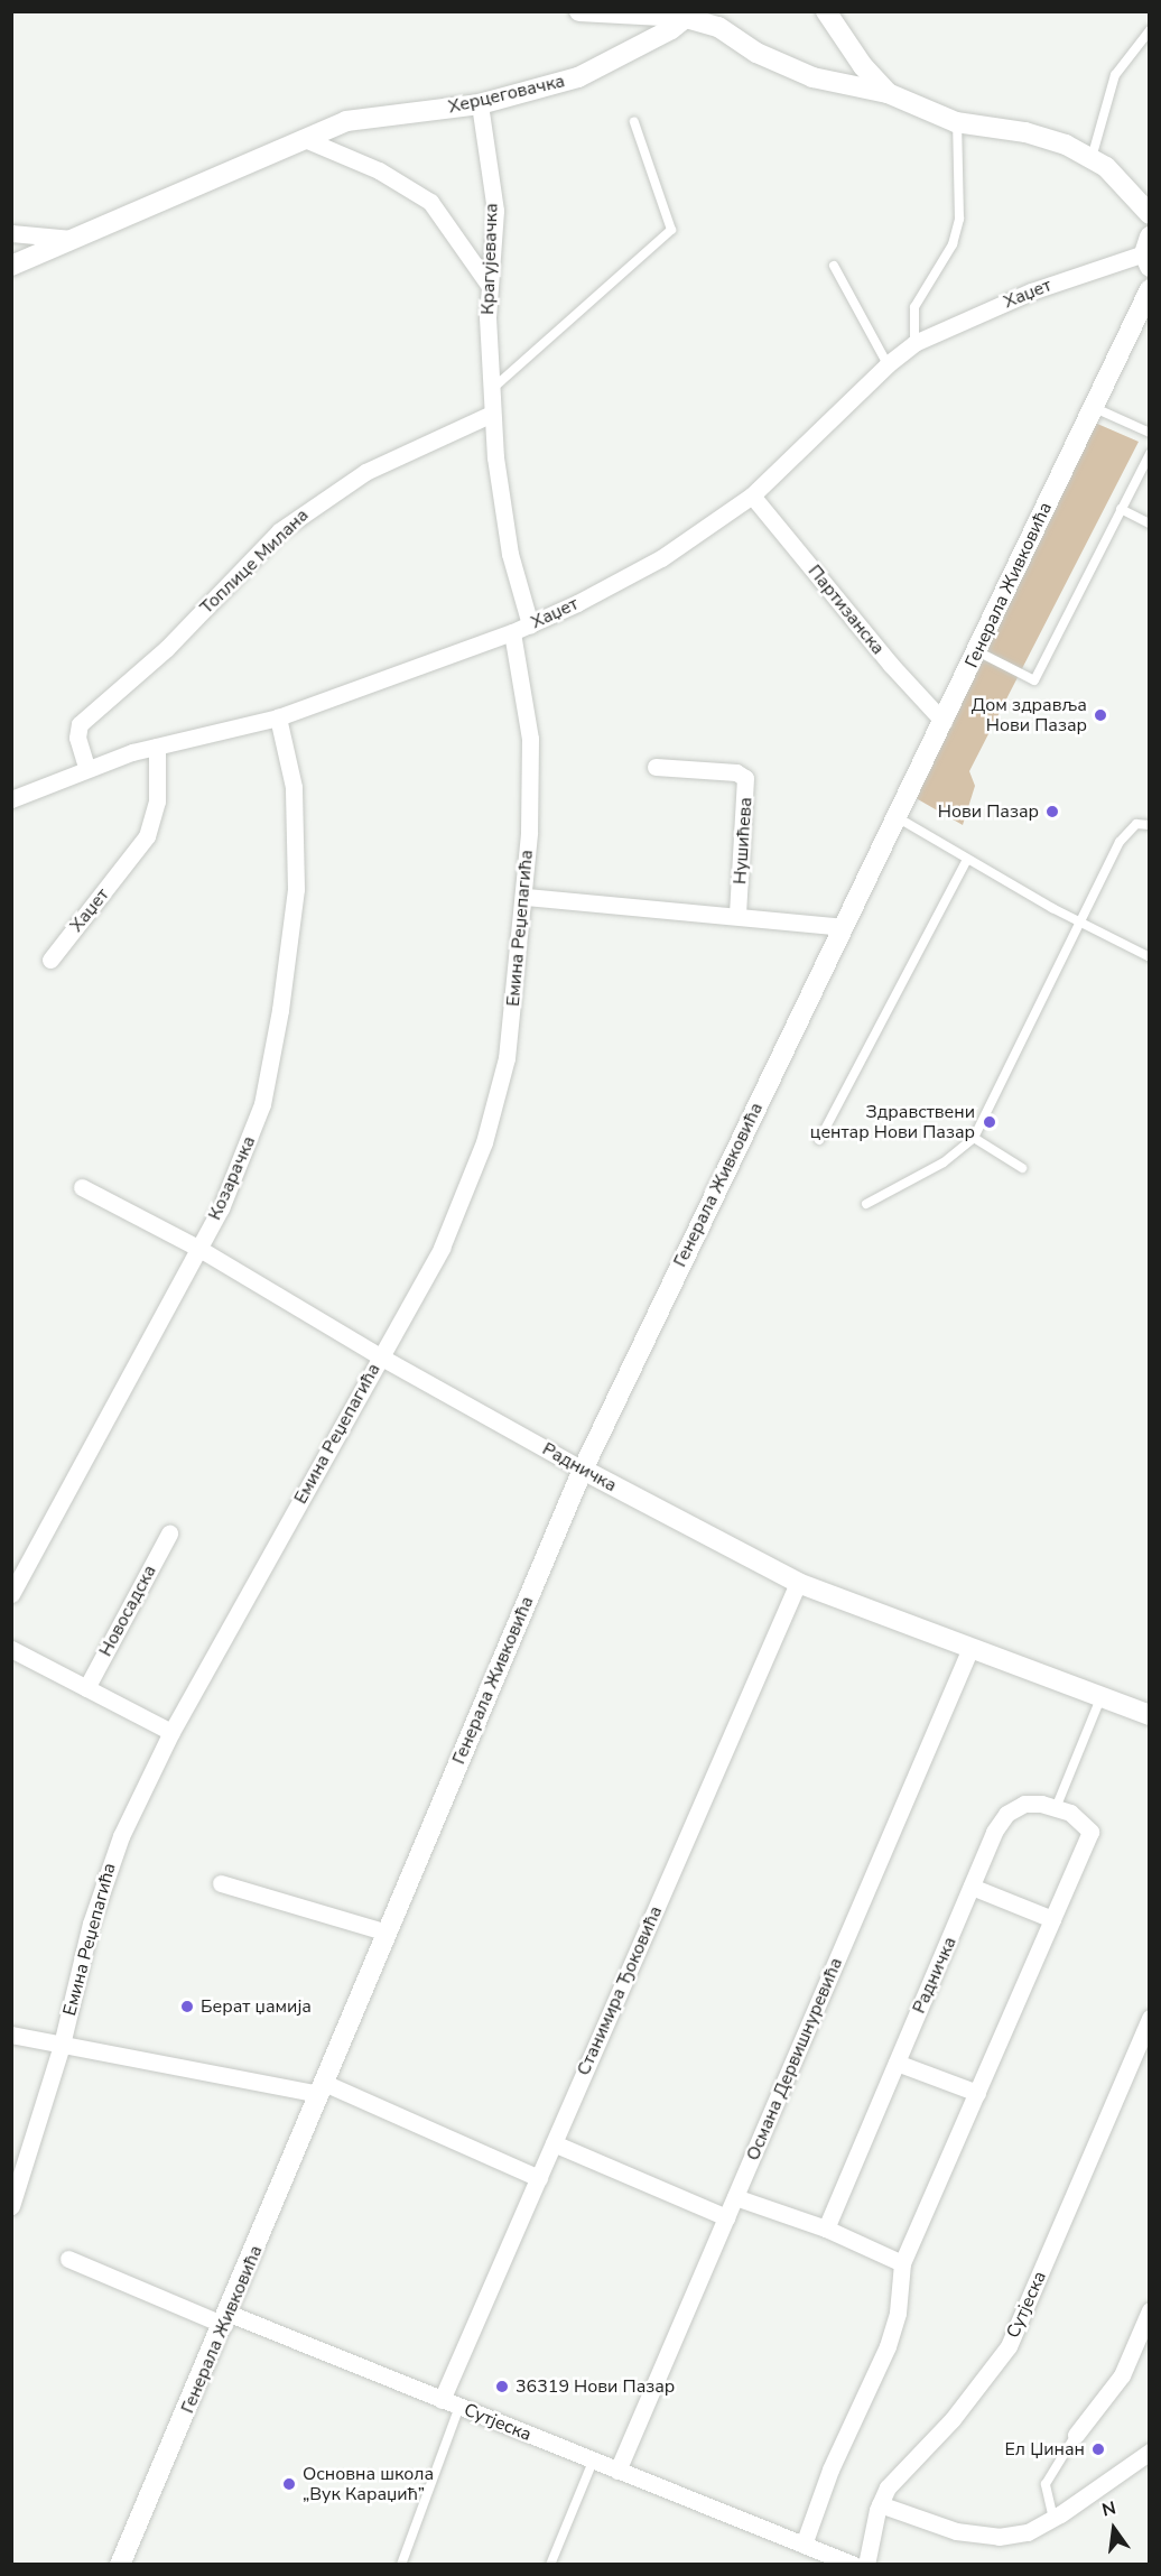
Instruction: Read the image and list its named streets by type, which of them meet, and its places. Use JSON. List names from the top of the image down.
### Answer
{
  "streets": {
    "street": [
      "Херцеговачка",
      "Крагујевачка",
      "Хаџет",
      "Топлице Милана",
      "Генерала Живковића",
      "Партизанска",
      "Нушићева",
      "Емина Реџепагића",
      "Козарачка",
      "Радничка",
      "Новосадска",
      "Станимира Ђоковића",
      "Османа Дервишнуревића",
      "Сутјеска"
    ]
  },
  "crossings": [
    ["Херцеговачка", "Крагујевачка"],
    ["Крагујевачка", "Топлице Милана"],
    ["Хаџет", "Топлице Милана"],
    ["Хаџет", "Партизанска"],
    ["Хаџет", "Емина Реџепагића"],
    ["Хаџет", "Козарачка"],
    ["Генерала Живковића", "Партизанска"],
    ["Генерала Живковића", "Радничка"],
    ["Генерала Живковића", "Сутјеска"],
    ["Емина Реџепагића", "Радничка"],
    ["Козарачка", "Радничка"],
    ["Радничка", "Станимира Ђоковића"],
    ["Радничка", "Османа Дервишнуревића"],
    ["Станимира Ђоковића", "Сутјеска"],
    ["Османа Дервишнуревића", "Сутјеска"]
  ],
  "places": [
    "Дом здравља Нови Пазар",
    "Нови Пазар",
    "Здравствени центар Нови Пазар",
    "Берат џамија",
    "36319 Нови Пазар",
    "Ел Џинан",
    "Основна школа „Вук Караџић”"
  ],
  "north": "top"
}
